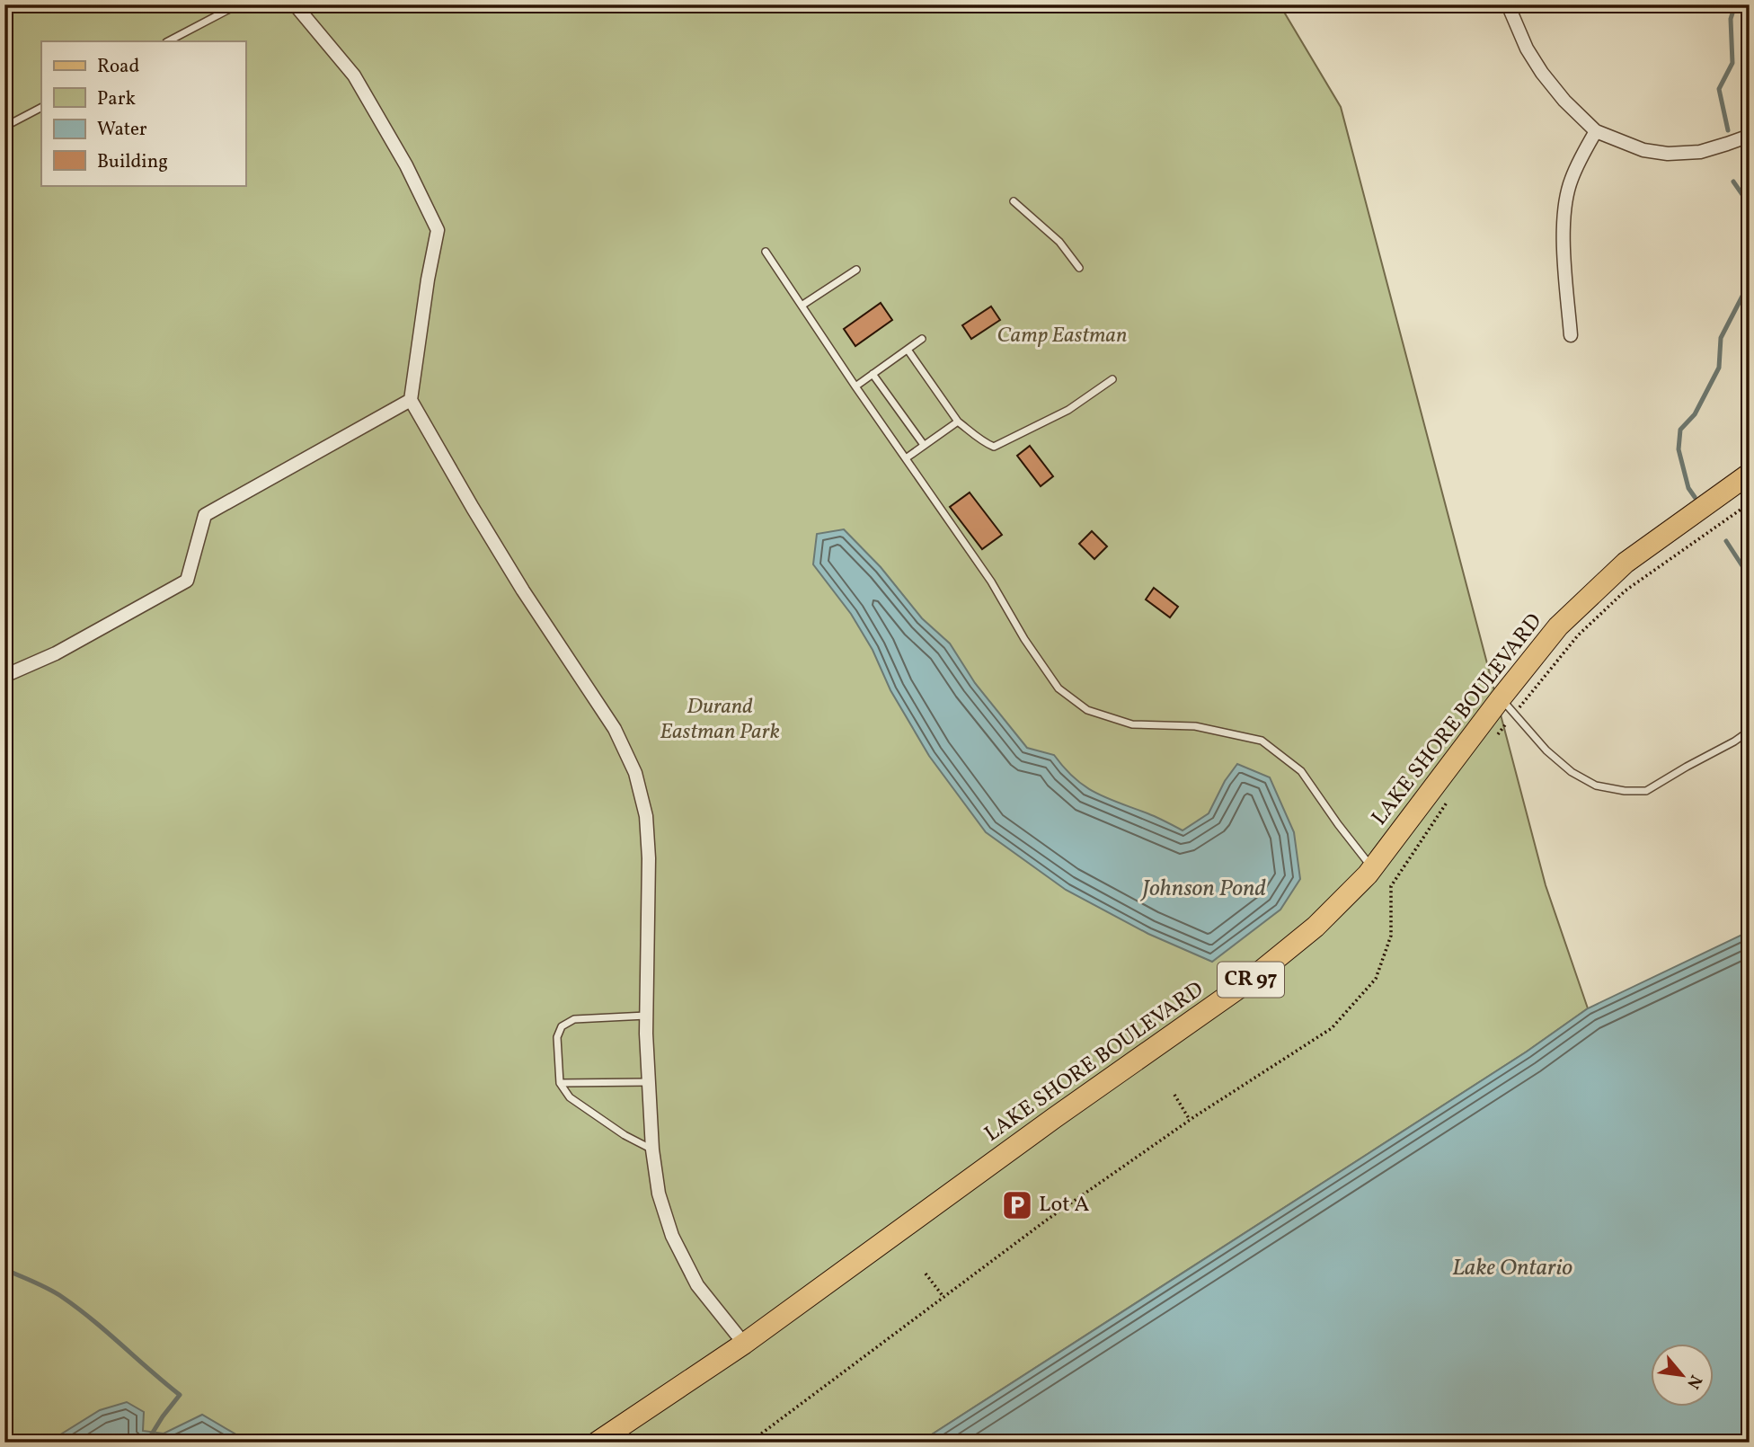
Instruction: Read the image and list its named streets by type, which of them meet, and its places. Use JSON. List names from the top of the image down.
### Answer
{
  "streets": {
    "main road": ["LAKE SHORE BOULEVARD", "CR 97"]
  },
  "water": ["Johnson Pond", "Lake Ontario"],
  "parks": ["Camp Eastman", "Durand Eastman Park"],
  "places": {
    "parking": ["Lot A"]
  },
  "legend": [
    "Road",
    "Park",
    "Water",
    "Building"
  ],
  "north": "bottom right"
}
